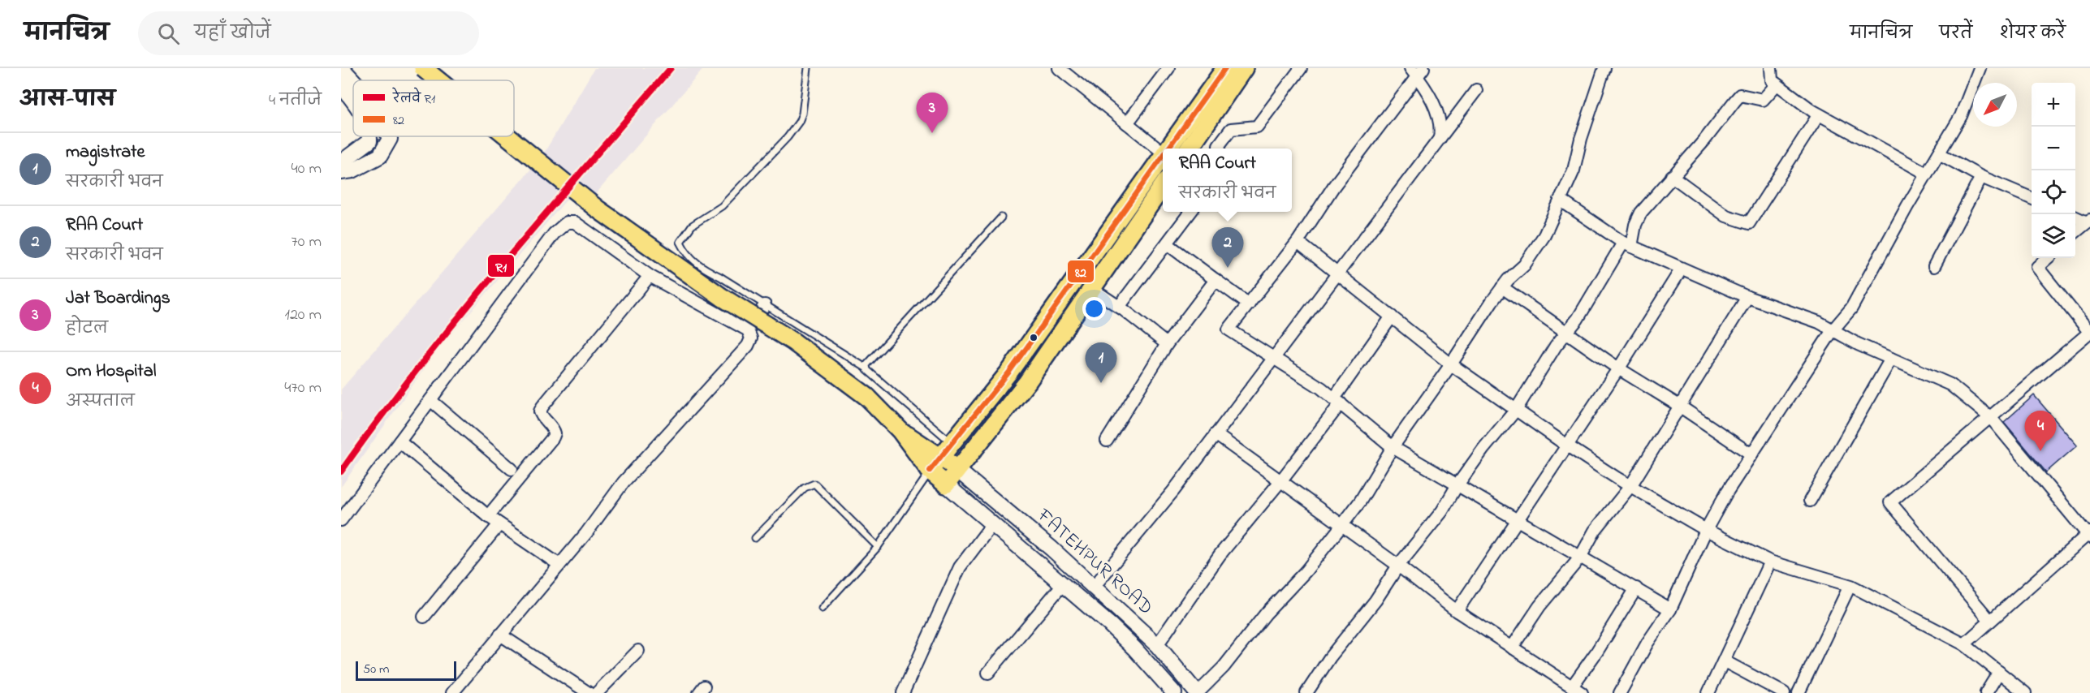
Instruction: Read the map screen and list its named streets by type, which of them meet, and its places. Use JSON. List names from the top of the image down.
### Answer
{
  "streets": {
    "street": ["FATEHPUR ROAD"]
  },
  "lines": ["rail line R1", "transit line 82"],
  "legend": ["रेलवे R1", "82"],
  "scale_bar": "50 m",
  "north": "bottom left",
  "page": {
    "header": "मानचित्र",
    "search": "यहाँ खोजें",
    "nav": ["मानचित्र", "परतें", "शेयर करें"],
    "heading": ["आस-पास", "4 नतीजे"],
    "map_buttons": ["+", "−"],
    "pins": [
      "3",
      "2",
      "1",
      "4"
    ],
    "list": [
      {
        "mark": "1",
        "name": "magistrate",
        "note": "सरकारी भवन",
        "value": "40 m"
      },
      {
        "mark": "2",
        "name": "RAA Court",
        "note": "सरकारी भवन",
        "value": "70 m"
      },
      {
        "mark": "3",
        "name": "Jat Boardings",
        "note": "होटल",
        "value": "120 m"
      },
      {
        "mark": "4",
        "name": "Om Hospital",
        "note": "अस्पताल",
        "value": "470 m"
      }
    ],
    "popup": ["RAA Court", "सरकारी भवन"],
    "scale": "50 m"
  }
}
